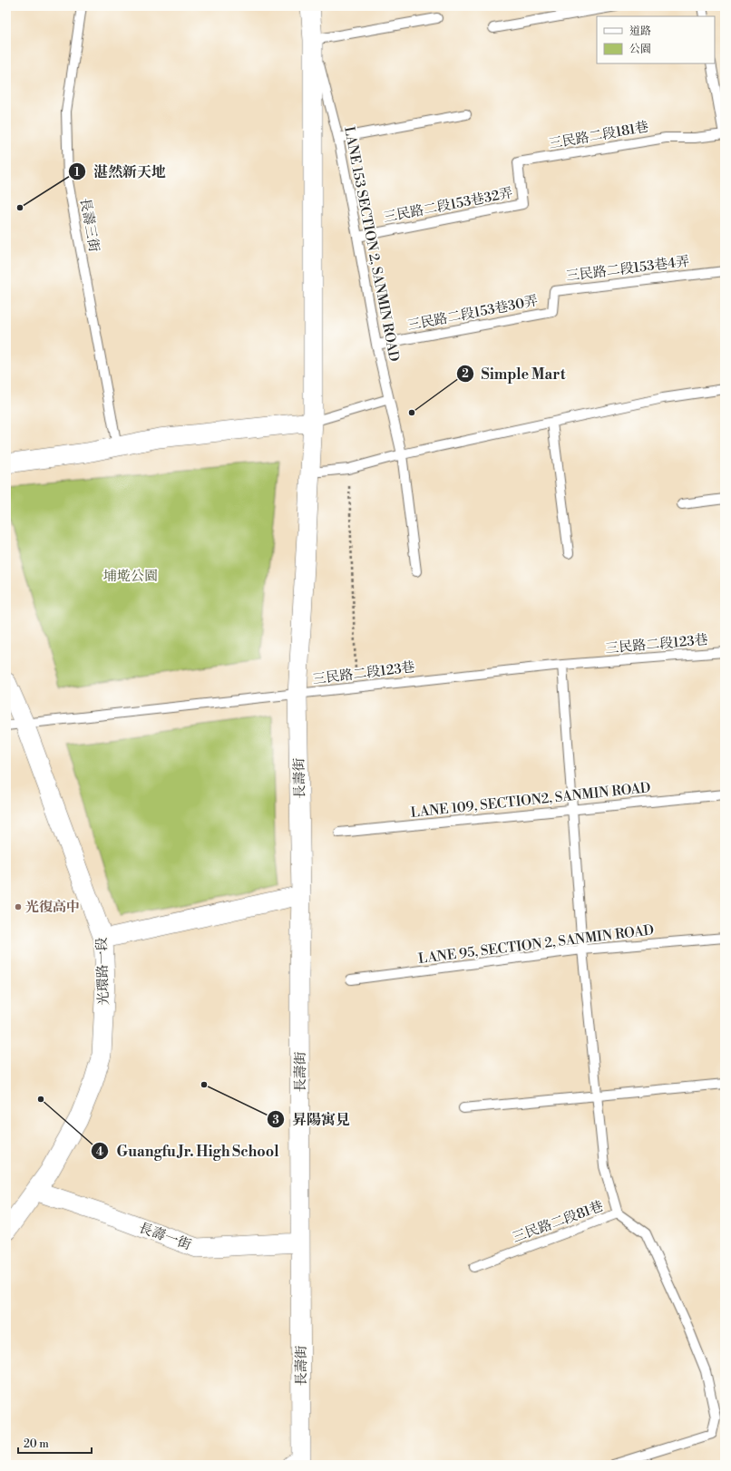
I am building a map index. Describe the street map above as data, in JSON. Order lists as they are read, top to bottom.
{
  "streets": {
    "street": ["長壽街", "光環路一段", "長壽一街"],
    "lane": [
      "三民路二段181巷",
      "三民路二段153巷32弄",
      "長壽三街",
      "LANE 153 SECTION 2, SANMIN ROAD",
      "三民路二段153巷4弄",
      "三民路二段153巷30弄",
      "三民路二段123巷",
      "LANE 109, SECTION2, SANMIN ROAD",
      "LANE 95, SECTION 2, SANMIN ROAD",
      "三民路二段81巷"
    ]
  },
  "crossings": [
    ["三民路二段181巷", "三民路二段153巷32弄"],
    ["三民路二段153巷32弄", "LANE 153 SECTION 2, SANMIN ROAD"],
    ["LANE 153 SECTION 2, SANMIN ROAD", "三民路二段153巷30弄"],
    ["LANE 153 SECTION 2, SANMIN ROAD", "長壽街"],
    ["三民路二段153巷4弄", "三民路二段153巷30弄"],
    ["三民路二段123巷", "長壽街"],
    ["三民路二段123巷", "光環路一段"],
    ["三民路二段123巷", "三民路二段81巷"],
    ["長壽街", "長壽一街"],
    ["LANE 109, SECTION2, SANMIN ROAD", "三民路二段81巷"],
    ["LANE 95, SECTION 2, SANMIN ROAD", "三民路二段81巷"],
    ["光環路一段", "長壽一街"]
  ],
  "parks": ["埔墘公園"],
  "places": [
    "湛然新天地",
    "Simple Mart",
    "光復高中",
    "昇陽寓見",
    "Guangfu Jr. High School"
  ],
  "legend": ["道路", "公園"],
  "scale_bar": "20 m"
}
